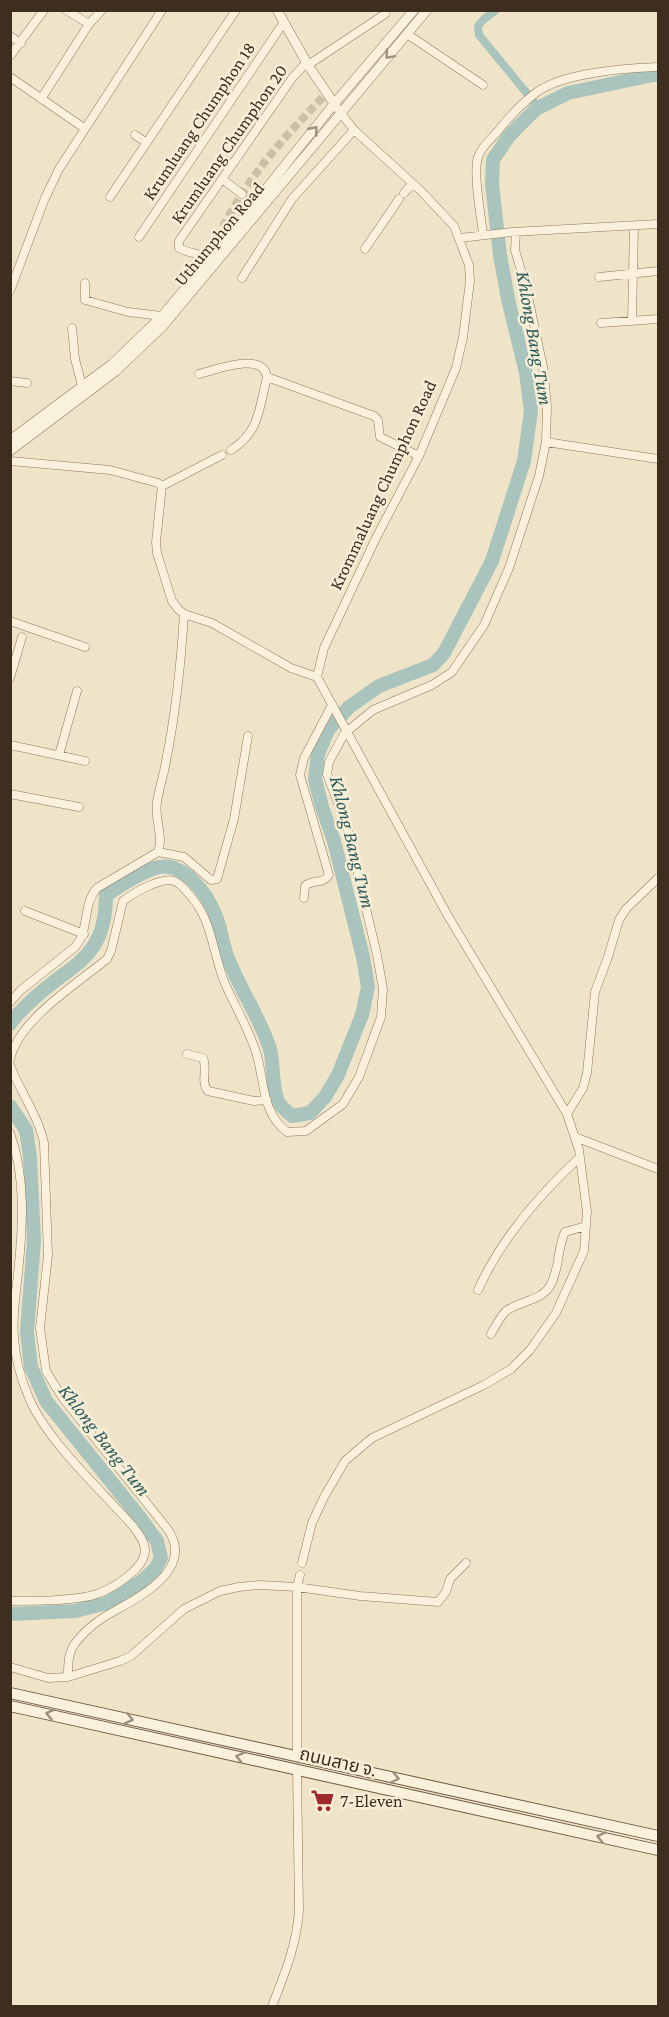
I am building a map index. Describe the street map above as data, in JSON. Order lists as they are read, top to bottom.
{
  "streets": {
    "main road": ["ถนนสาย จ."],
    "street": [
      "Krumluang Chumphon 18",
      "Krumluang Chumphon 20",
      "Uthumphon Road",
      "Krommaluang Chumphon Road"
    ]
  },
  "crossings": [
    ["Krumluang Chumphon 18", "Krommaluang Chumphon Road"],
    ["Krumluang Chumphon 20", "Uthumphon Road"],
    ["Krumluang Chumphon 20", "Krommaluang Chumphon Road"],
    ["Uthumphon Road", "Krommaluang Chumphon Road"]
  ],
  "water": ["Khlong Bang Tum"],
  "places": {
    "supermarket": ["7-Eleven"]
  }
}
